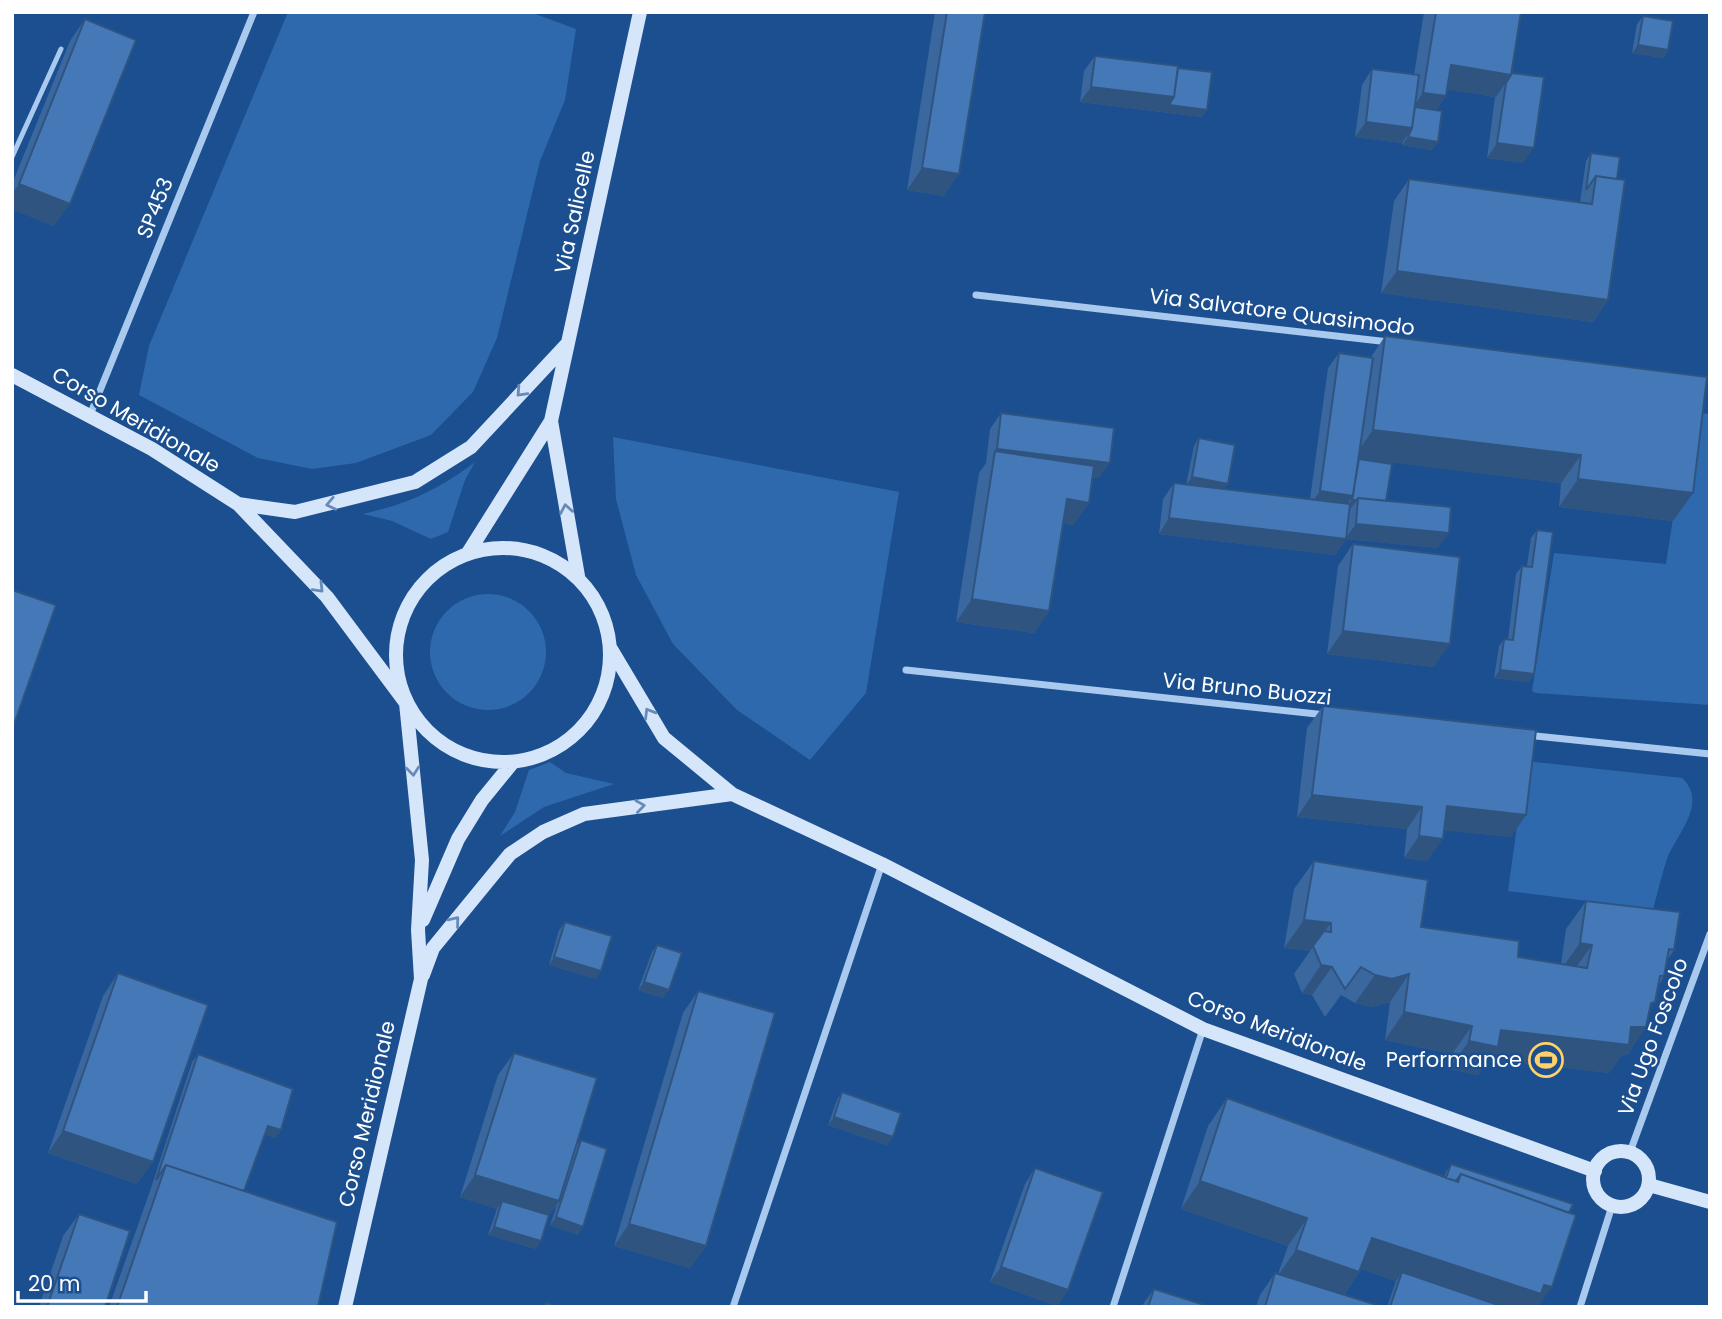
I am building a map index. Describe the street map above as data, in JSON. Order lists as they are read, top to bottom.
{
  "streets": {
    "street": [
      "SP453",
      "Via Salicelle",
      "Via Salvatore Quasimodo",
      "Corso Meridionale",
      "Via Bruno Buozzi",
      "Via Ugo Foscolo"
    ]
  },
  "crossings": [
    ["SP453", "Corso Meridionale"],
    ["Corso Meridionale", "Via Ugo Foscolo"]
  ],
  "places": {
    "sports": ["Performance"]
  },
  "scale_bar": "20 m"
}
